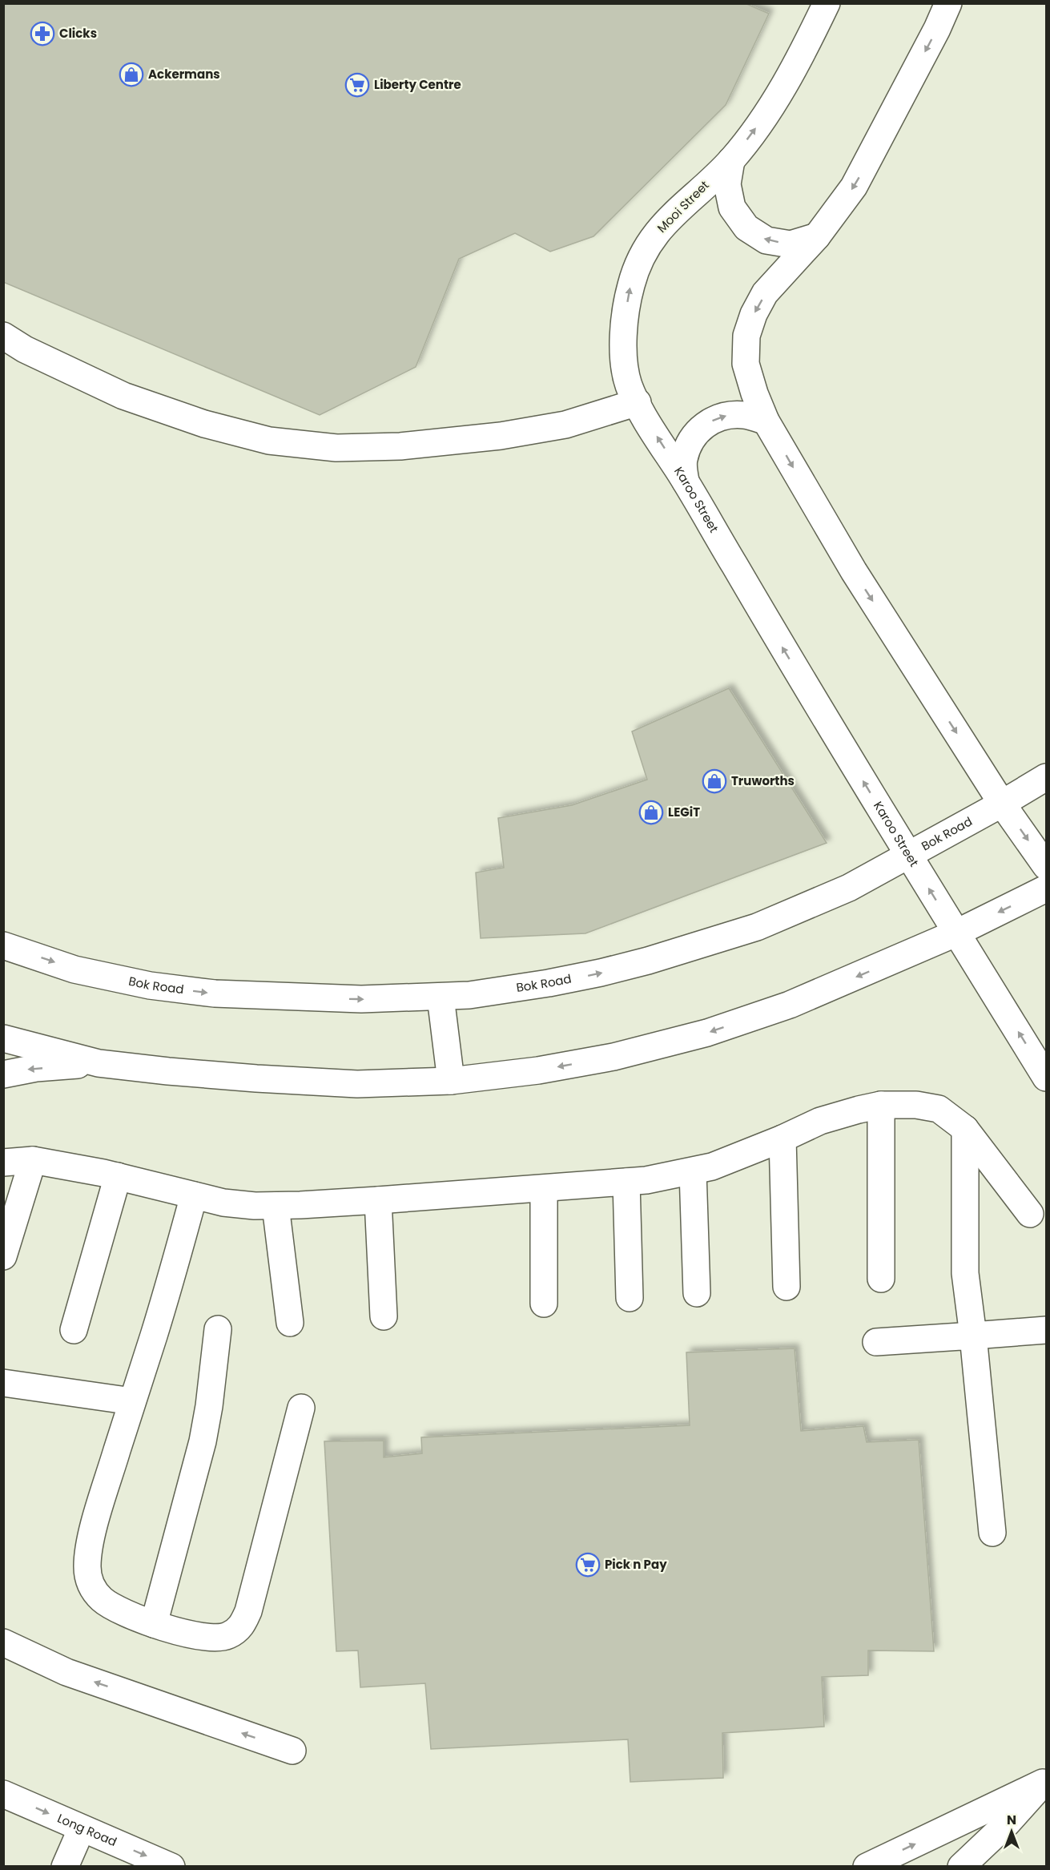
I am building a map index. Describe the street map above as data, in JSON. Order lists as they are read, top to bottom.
{
  "streets": {
    "street": [
      "Mooi Street",
      "Karoo Street",
      "Bok Road",
      "Long Road"
    ]
  },
  "crossings": [
    ["Mooi Street", "Karoo Street"],
    ["Karoo Street", "Bok Road"]
  ],
  "places": {
    "pharmacy": ["Clicks"],
    "shop": ["Ackermans", "Truworths", "LEGiT"],
    "supermarket": ["Liberty Centre", "Pick n Pay"]
  },
  "north": "top"
}
